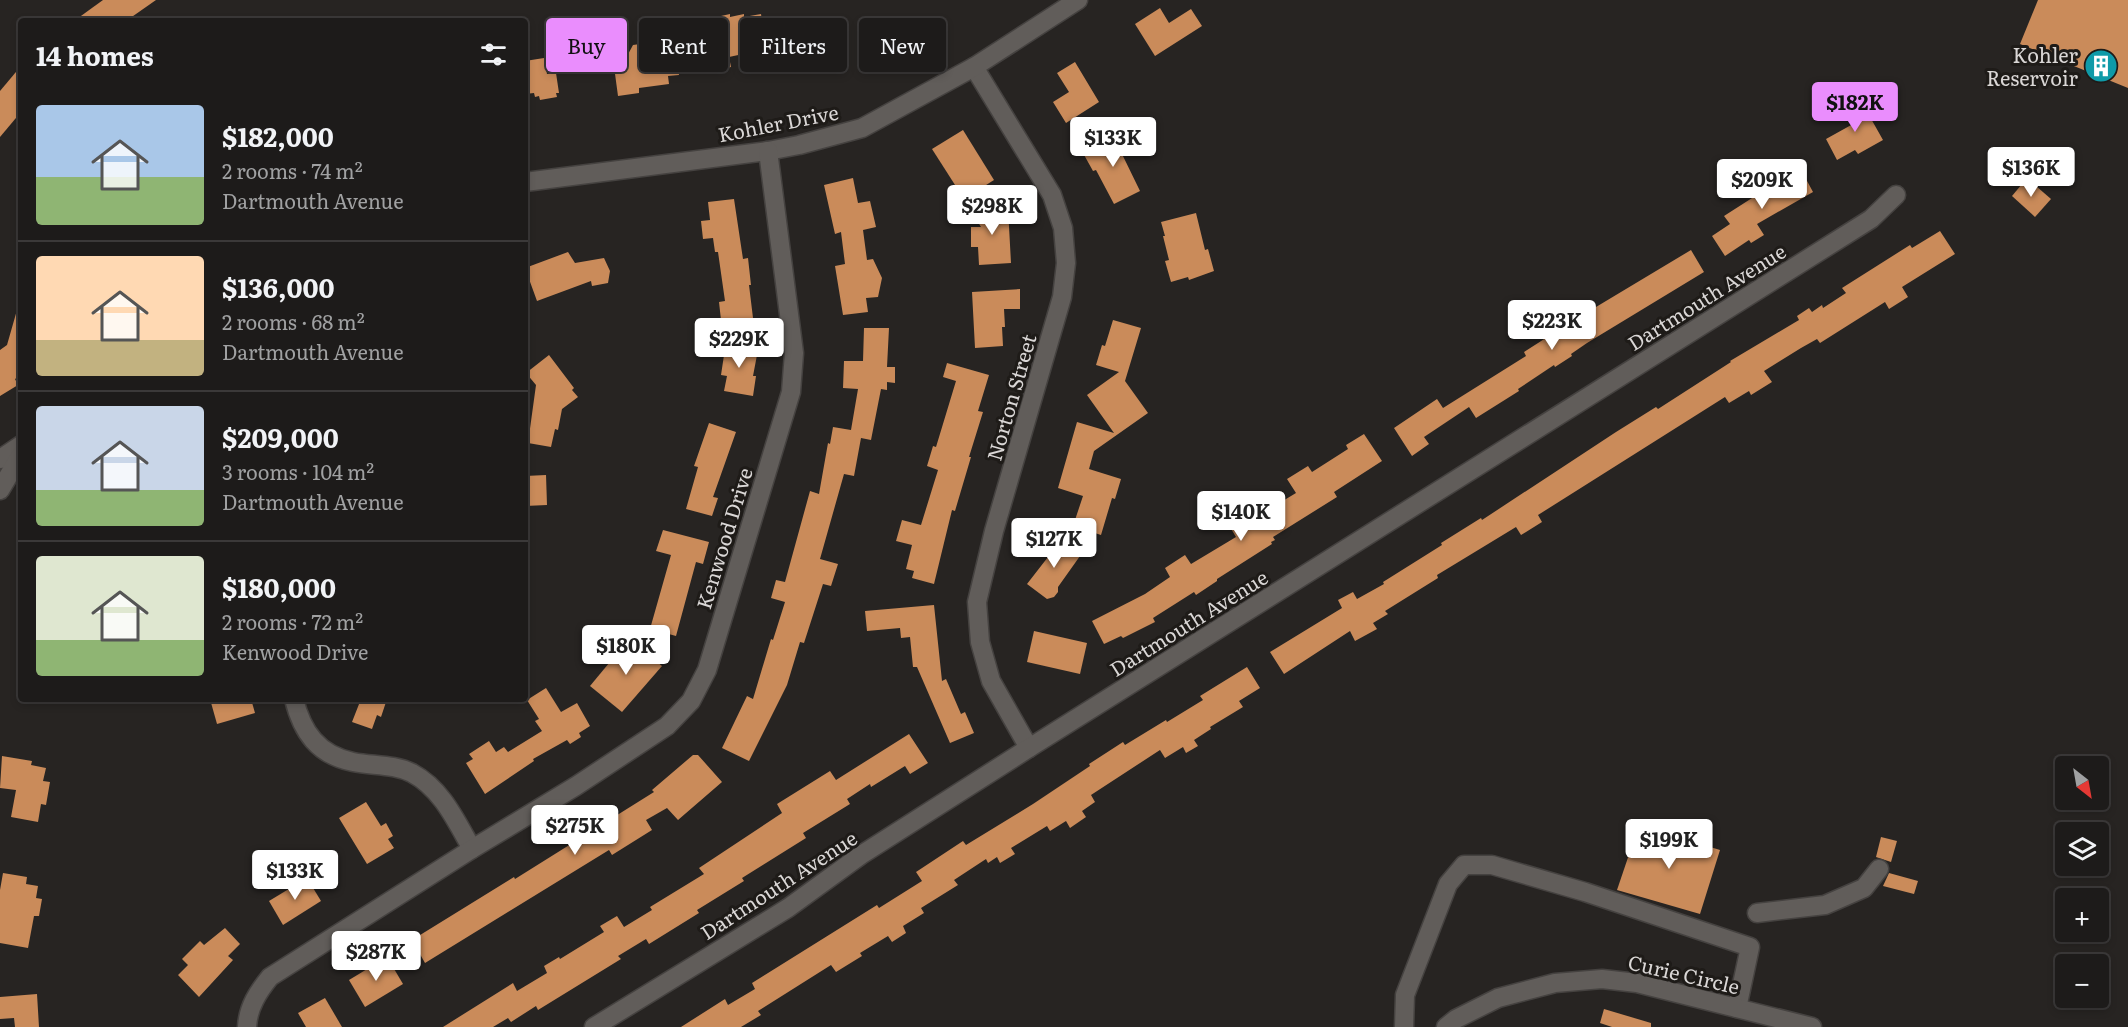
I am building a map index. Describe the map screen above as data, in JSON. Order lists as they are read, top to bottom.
{
  "streets": {
    "street": [
      "Kohler Drive",
      "Dartmouth Avenue",
      "Norton Street",
      "Kenwood Drive",
      "Curie Circle"
    ]
  },
  "crossings": [
    ["Kohler Drive", "Norton Street"],
    ["Kohler Drive", "Kenwood Drive"],
    ["Dartmouth Avenue", "Norton Street"]
  ],
  "places": {
    "building": ["Kohler Reservoir"]
  },
  "north": "bottom right",
  "page": {
    "chip": [
      "Buy",
      "Rent",
      "Filters",
      "New"
    ],
    "heading": "14 homes",
    "price": [
      "$182K",
      "$133K",
      "$136K",
      "$209K",
      "$298K",
      "$223K",
      "$229K",
      "$140K",
      "$127K",
      "$180K",
      "$275K",
      "$199K",
      "$133K",
      "$287K"
    ],
    "list": [
      {
        "name": "$182,000",
        "note": "2 rooms · 74 m² · Dartmouth Avenue"
      },
      {
        "name": "$136,000",
        "note": "2 rooms · 68 m² · Dartmouth Avenue"
      },
      {
        "name": "$209,000",
        "note": "3 rooms · 104 m² · Dartmouth Avenue"
      },
      {
        "name": "$180,000",
        "note": "2 rooms · 72 m² · Kenwood Drive"
      }
    ],
    "map_buttons": ["+", "−"]
  }
}
